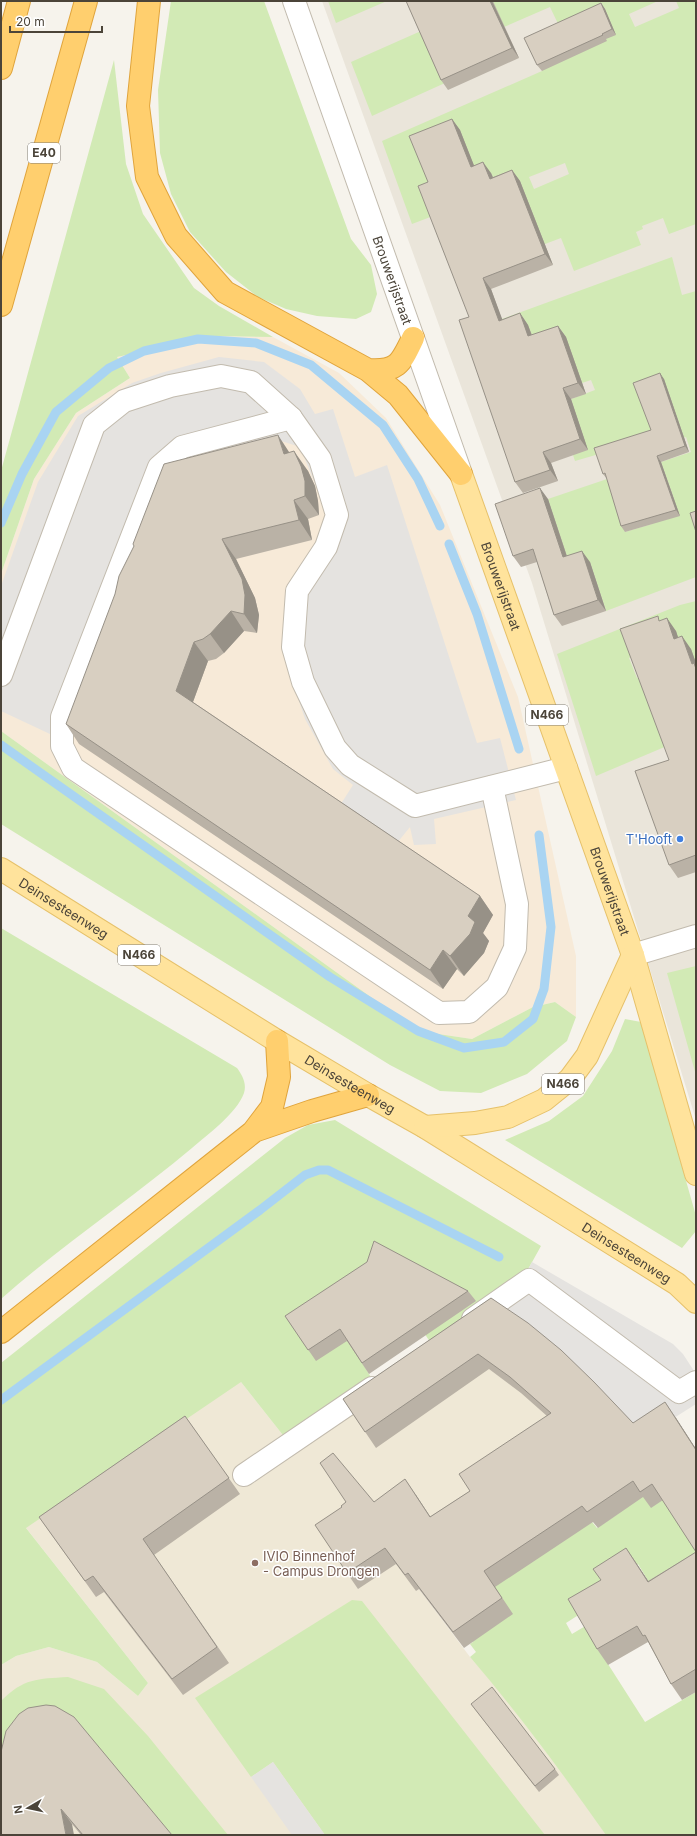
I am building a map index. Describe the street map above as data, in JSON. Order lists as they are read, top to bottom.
{
  "streets": {
    "highway": ["E40"],
    "main road": ["Brouwerijstraat", "N466", "Deinsesteenweg"]
  },
  "crossings": [
    ["Brouwerijstraat", "N466"],
    ["N466", "Deinsesteenweg"]
  ],
  "places": ["T'Hooft", "IVIO Binnenhof - Campus Drongen"],
  "scale_bar": "20 m",
  "north": "left"
}
